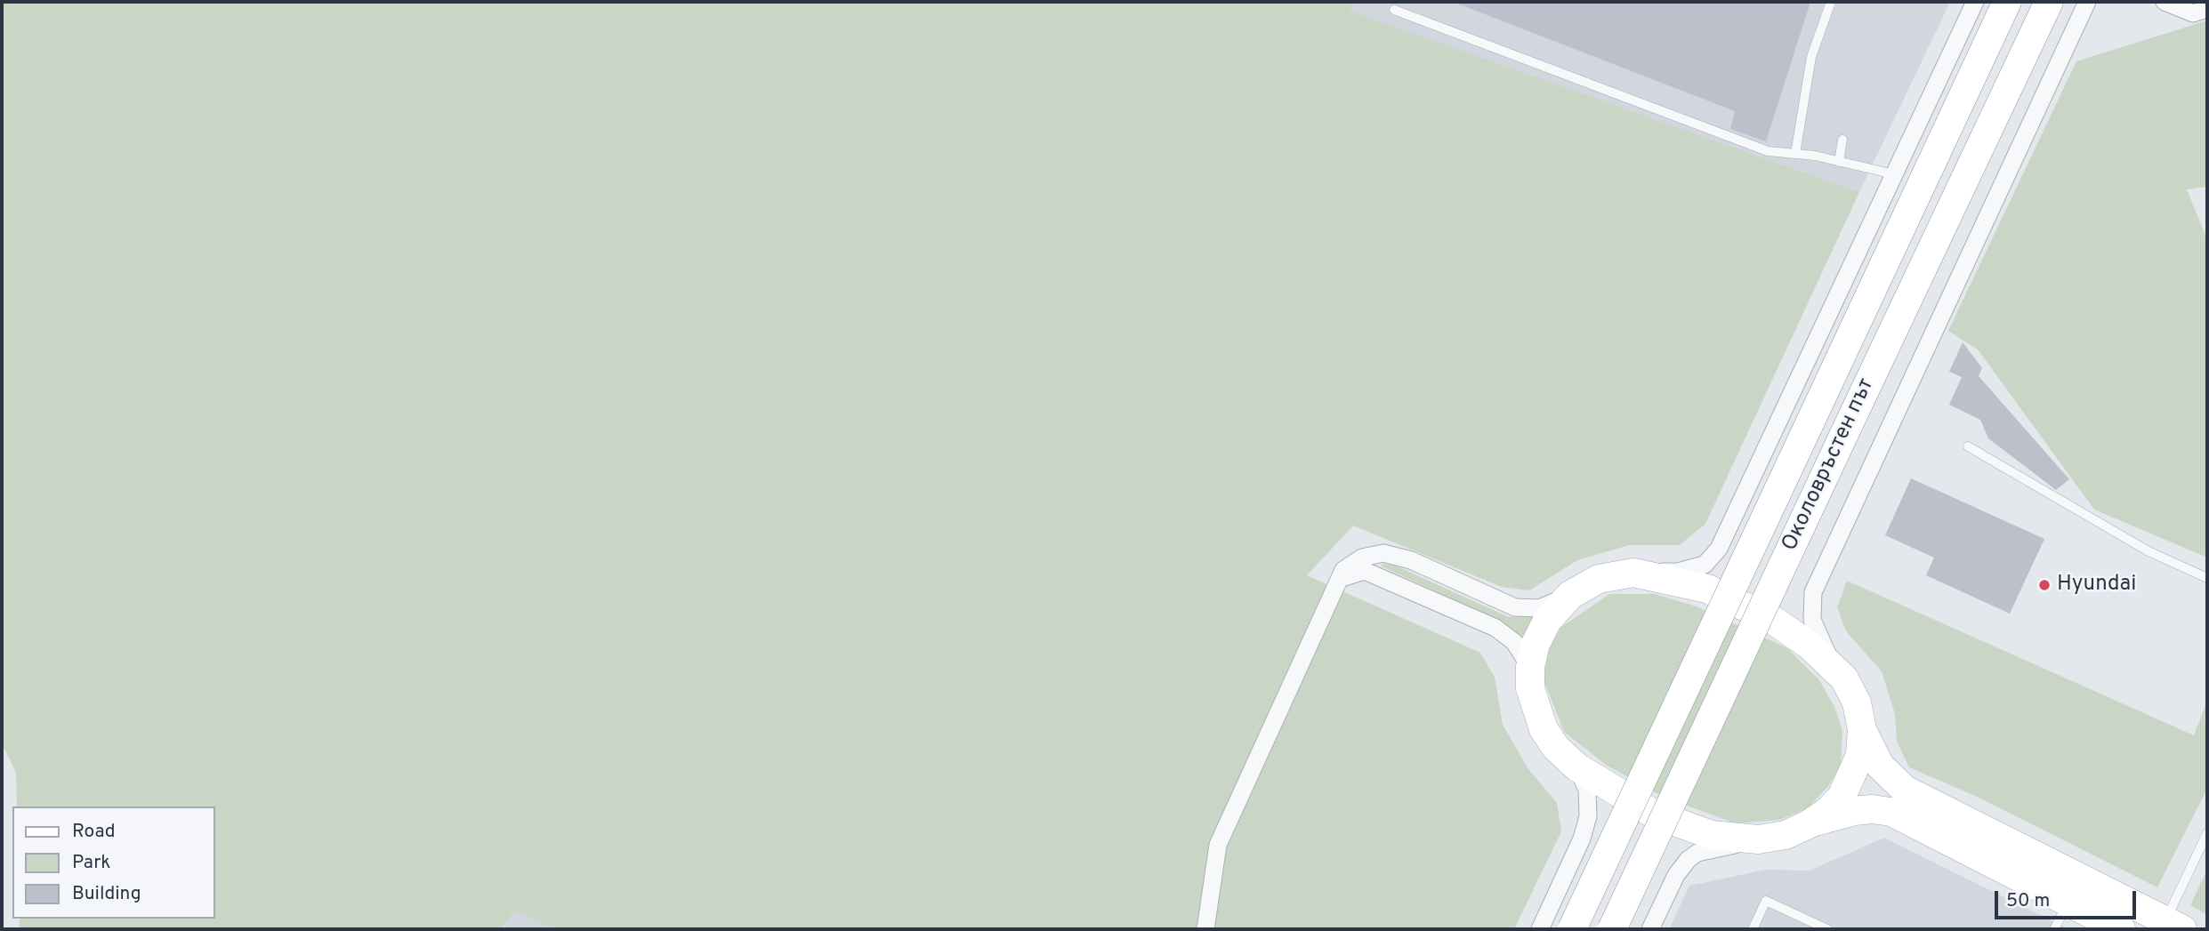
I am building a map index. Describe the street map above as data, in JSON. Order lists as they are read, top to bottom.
{
  "streets": {
    "main road": ["Околовръстен път"]
  },
  "places": ["Hyundai"],
  "legend": ["Road", "Park", "Building"],
  "scale_bar": "50 m"
}
